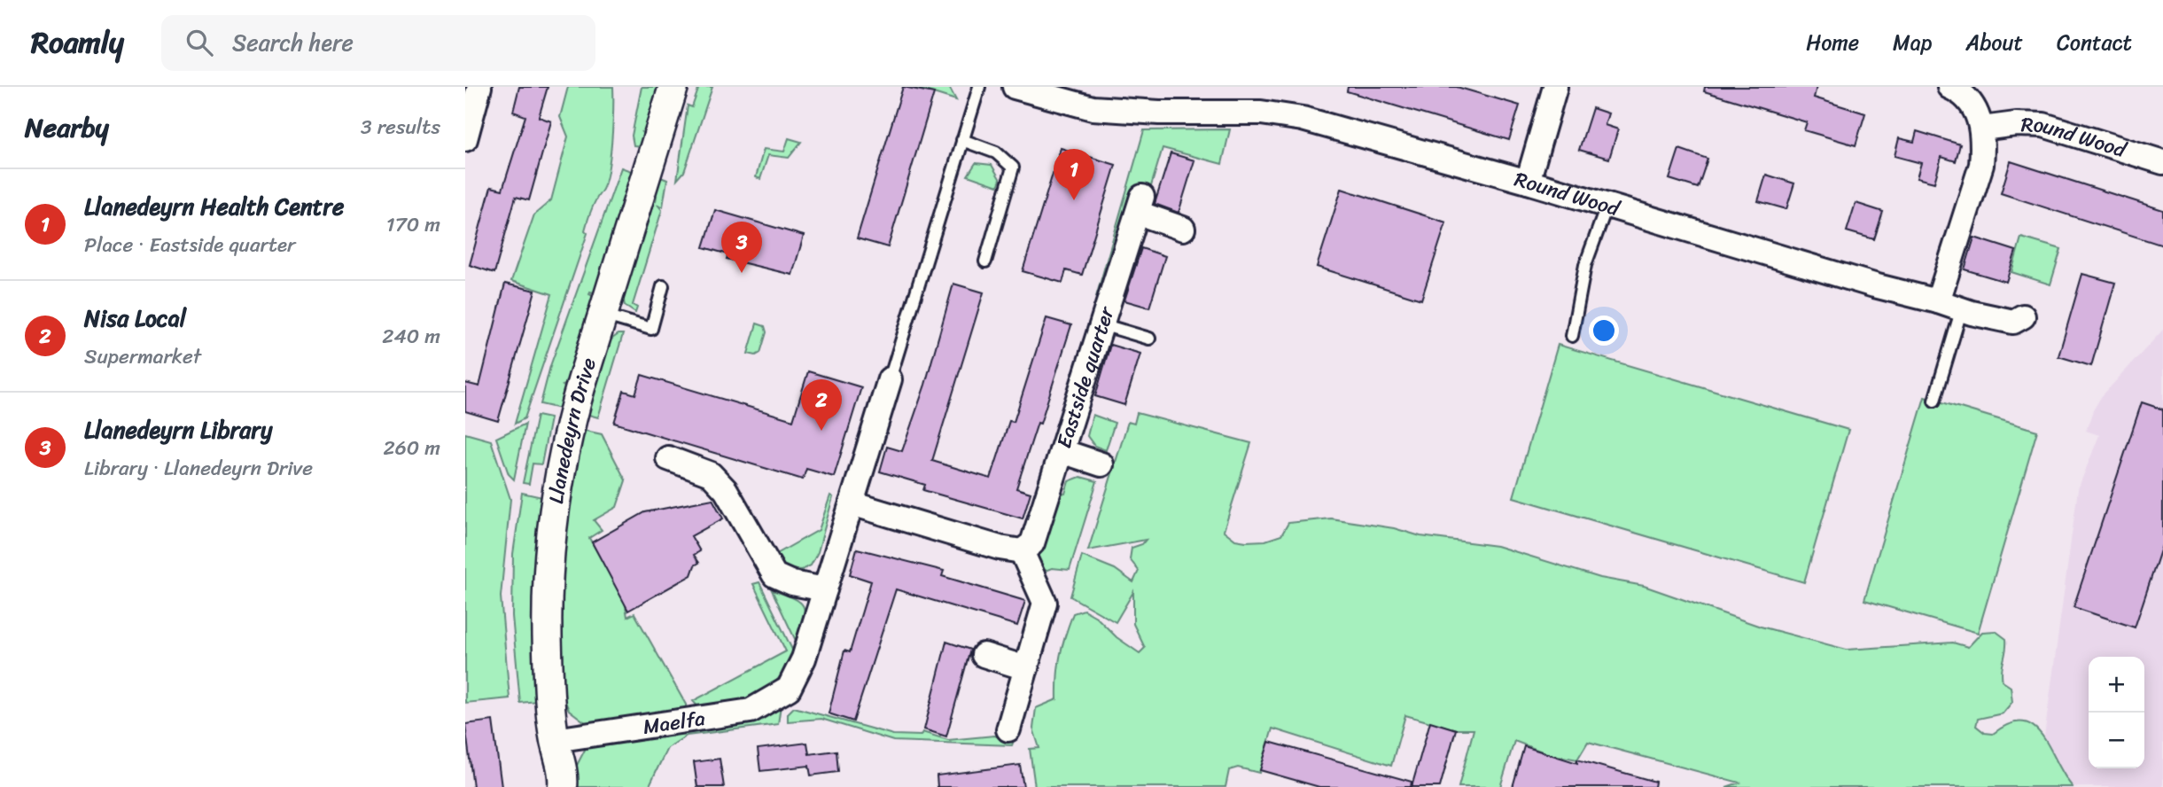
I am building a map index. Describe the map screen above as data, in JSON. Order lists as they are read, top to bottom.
{
  "streets": {
    "street": [
      "Round Wood",
      "Eastside quarter",
      "Llanedeyrn Drive",
      "Maelfa"
    ]
  },
  "crossings": [
    ["Llanedeyrn Drive", "Maelfa"]
  ],
  "page": {
    "header": "Roamly",
    "search": "Search here",
    "nav": [
      "Home",
      "Map",
      "About",
      "Contact"
    ],
    "heading": ["Nearby", "3 results"],
    "pins": ["1", "3", "2"],
    "list": [
      {
        "mark": "1",
        "name": "Llanedeyrn Health Centre",
        "note": "Place · Eastside quarter",
        "value": "170 m"
      },
      {
        "mark": "2",
        "name": "Nisa Local",
        "note": "Supermarket",
        "value": "240 m"
      },
      {
        "mark": "3",
        "name": "Llanedeyrn Library",
        "note": "Library · Llanedeyrn Drive",
        "value": "260 m"
      }
    ],
    "map_buttons": ["+", "−"]
  }
}
